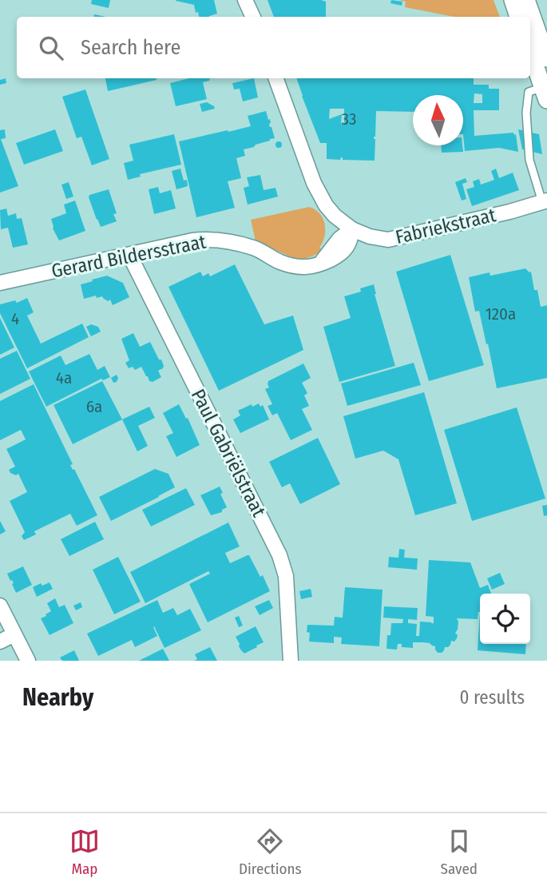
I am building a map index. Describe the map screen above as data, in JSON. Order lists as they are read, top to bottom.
{
  "streets": {
    "street": ["Fabriekstraat", "Gerard Bildersstraat", "Paul Gabriëlstraat"]
  },
  "crossings": [
    ["Fabriekstraat", "Gerard Bildersstraat"],
    ["Gerard Bildersstraat", "Paul Gabriëlstraat"]
  ],
  "house_numbers": [
    "33",
    "120a",
    "4",
    "4a",
    "6a"
  ],
  "north": "top",
  "page": {
    "search": "Search here",
    "heading": ["Nearby", "0 results"],
    "nav": ["Map", "Directions", "Saved"]
  }
}
